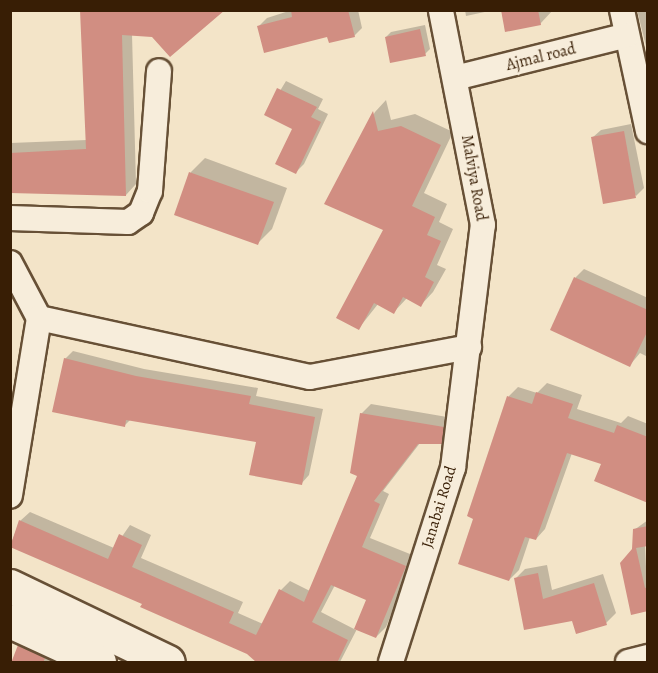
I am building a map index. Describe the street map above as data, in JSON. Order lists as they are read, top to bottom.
{
  "streets": {
    "street": ["Ajmal road", "Malviya Road", "Janabai Road"]
  },
  "crossings": [
    ["Ajmal road", "Malviya Road"],
    ["Malviya Road", "Janabai Road"]
  ]
}
